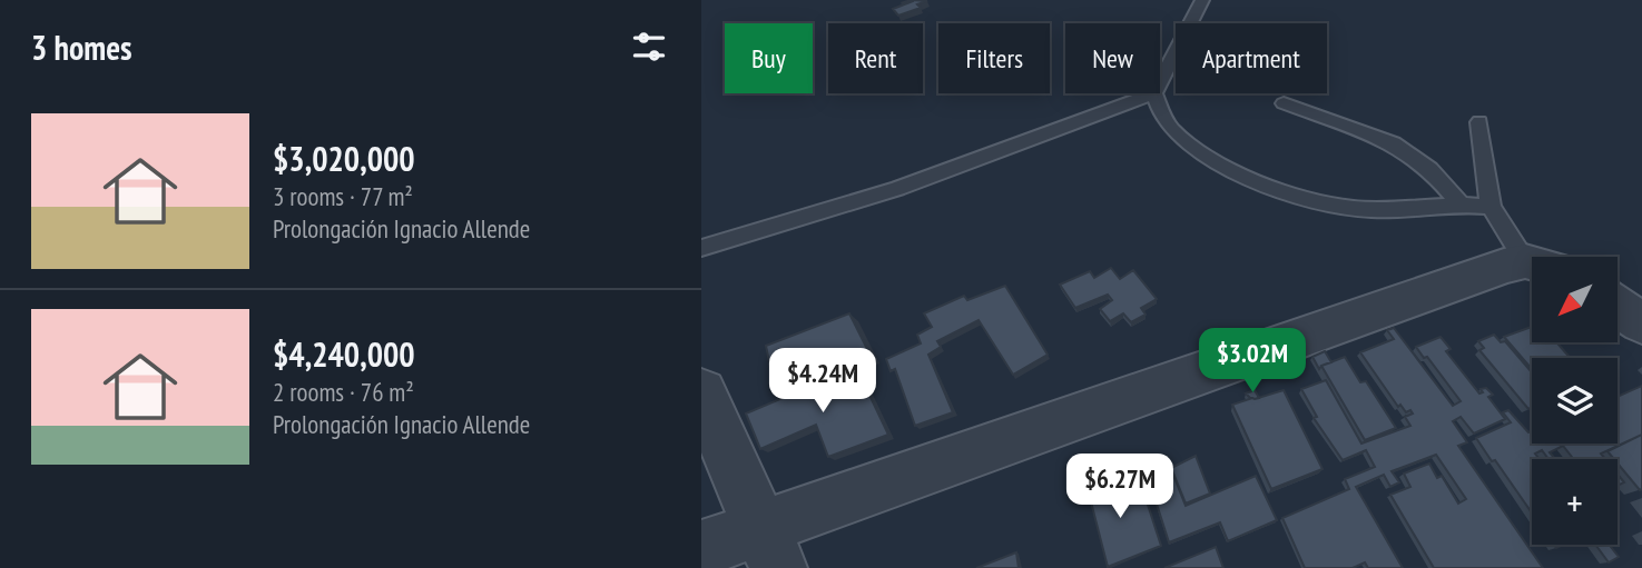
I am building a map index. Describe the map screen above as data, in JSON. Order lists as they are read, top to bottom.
{
  "north": "bottom left",
  "page": {
    "heading": "3 homes",
    "chip": [
      "Buy",
      "Rent",
      "Filters",
      "New",
      "Apartment"
    ],
    "list": [
      {
        "name": "$3,020,000",
        "note": "3 rooms · 77 m² · Prolongación Ignacio Allende"
      },
      {
        "name": "$4,240,000",
        "note": "2 rooms · 76 m² · Prolongación Ignacio Allende"
      }
    ],
    "map_buttons": "+",
    "price": ["$3.02M", "$4.24M", "$6.27M"]
  }
}
